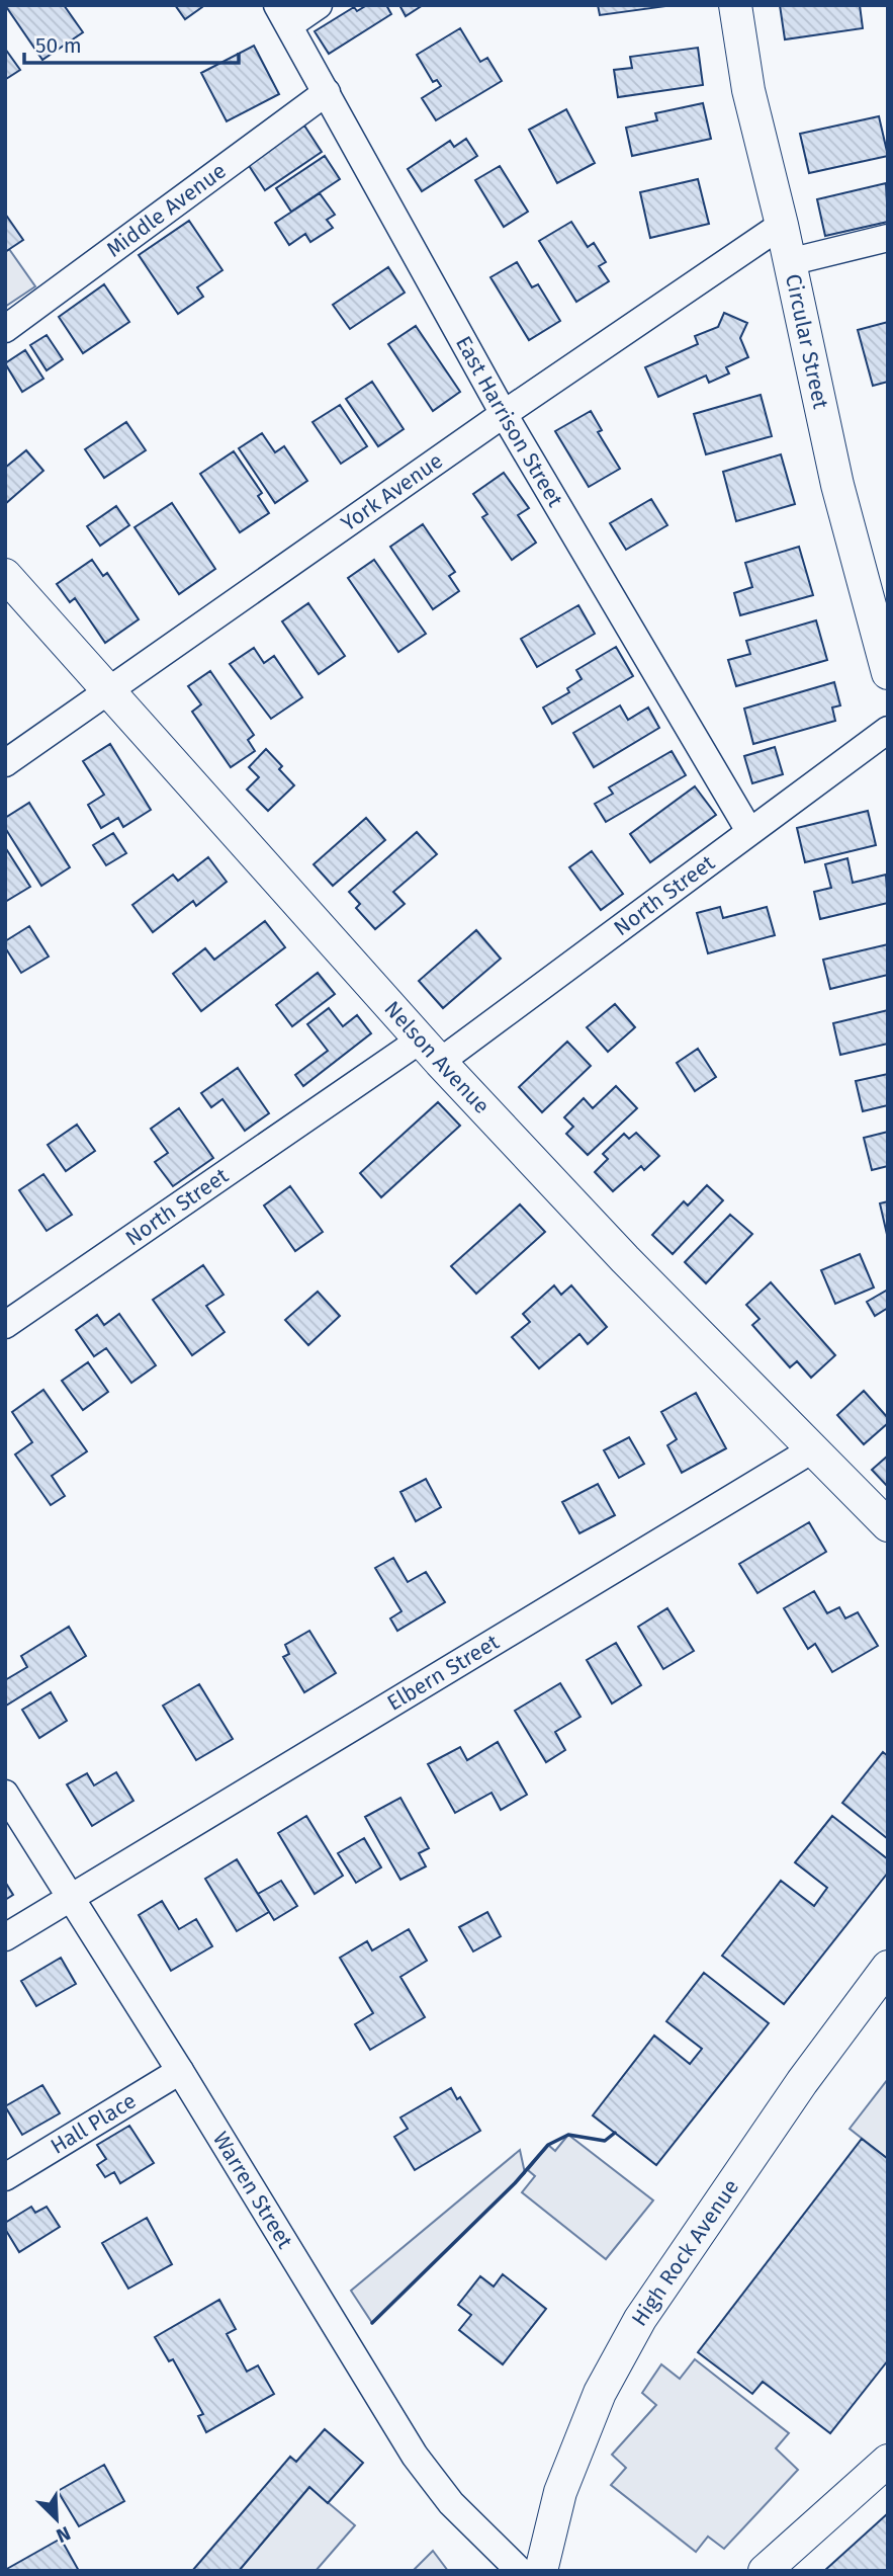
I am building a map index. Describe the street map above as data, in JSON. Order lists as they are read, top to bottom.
{
  "streets": {
    "street": [
      "Middle Avenue",
      "Circular Street",
      "East Harrison Street",
      "York Avenue",
      "North Street",
      "Nelson Avenue",
      "Elbern Street",
      "Hall Place",
      "Warren Street",
      "High Rock Avenue"
    ]
  },
  "crossings": [
    ["Middle Avenue", "East Harrison Street"],
    ["Circular Street", "York Avenue"],
    ["East Harrison Street", "York Avenue"],
    ["East Harrison Street", "North Street"],
    ["York Avenue", "Nelson Avenue"],
    ["North Street", "Nelson Avenue"],
    ["Nelson Avenue", "Elbern Street"],
    ["Elbern Street", "Warren Street"],
    ["Hall Place", "Warren Street"]
  ],
  "scale_bar": "50 m",
  "north": "bottom right"
}
